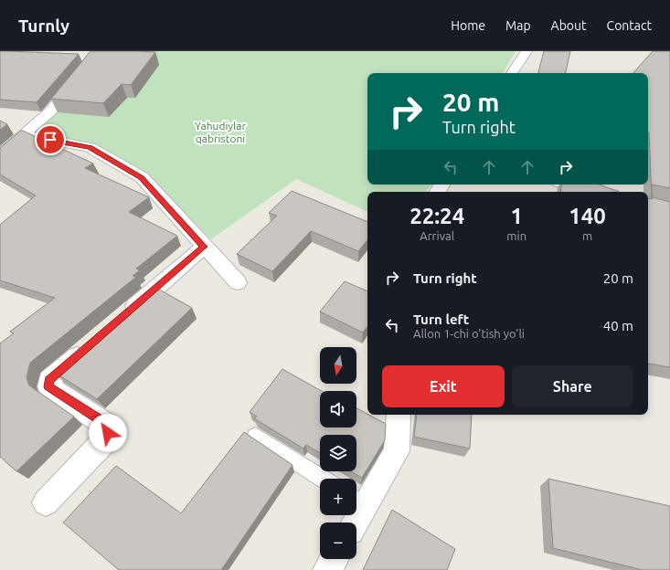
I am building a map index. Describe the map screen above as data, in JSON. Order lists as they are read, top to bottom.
{
  "parks": ["Yahudiylar qabristoni"],
  "north": "bottom",
  "page": {
    "header": "Turnly",
    "nav": [
      "Home",
      "Map",
      "About",
      "Contact"
    ],
    "turn": ["20 m", "Turn right"],
    "eta": [
      "22:24",
      "Arrival",
      "1",
      "min",
      "140",
      "m"
    ],
    "list": [
      {
        "name": "Turn right",
        "value": "20 m"
      },
      {
        "name": "Turn left",
        "note": "Allon 1-chi o'tish yo'li",
        "value": "40 m"
      }
    ],
    "map_buttons": ["+", "−"],
    "buttons": ["Exit", "Share"]
  }
}
